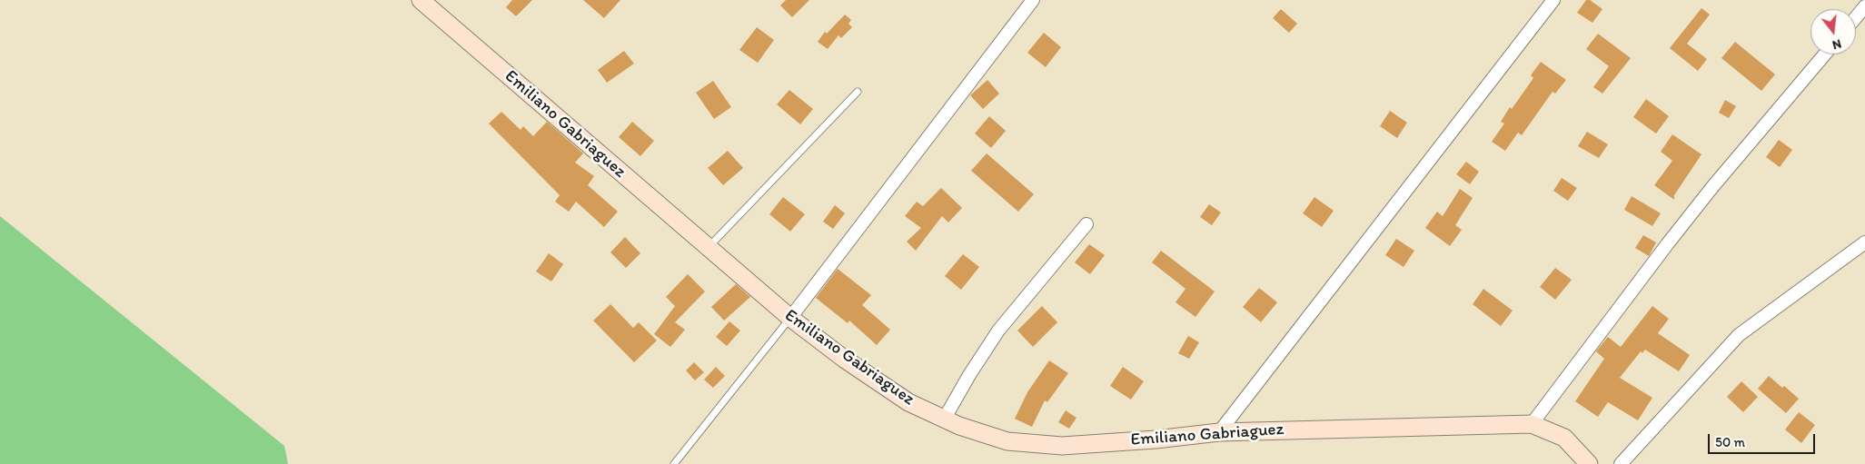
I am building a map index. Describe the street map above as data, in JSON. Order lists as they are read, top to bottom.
{
  "streets": {
    "main road": ["Emiliano Gabriaguez"]
  },
  "scale_bar": "50 m",
  "north": "bottom"
}
